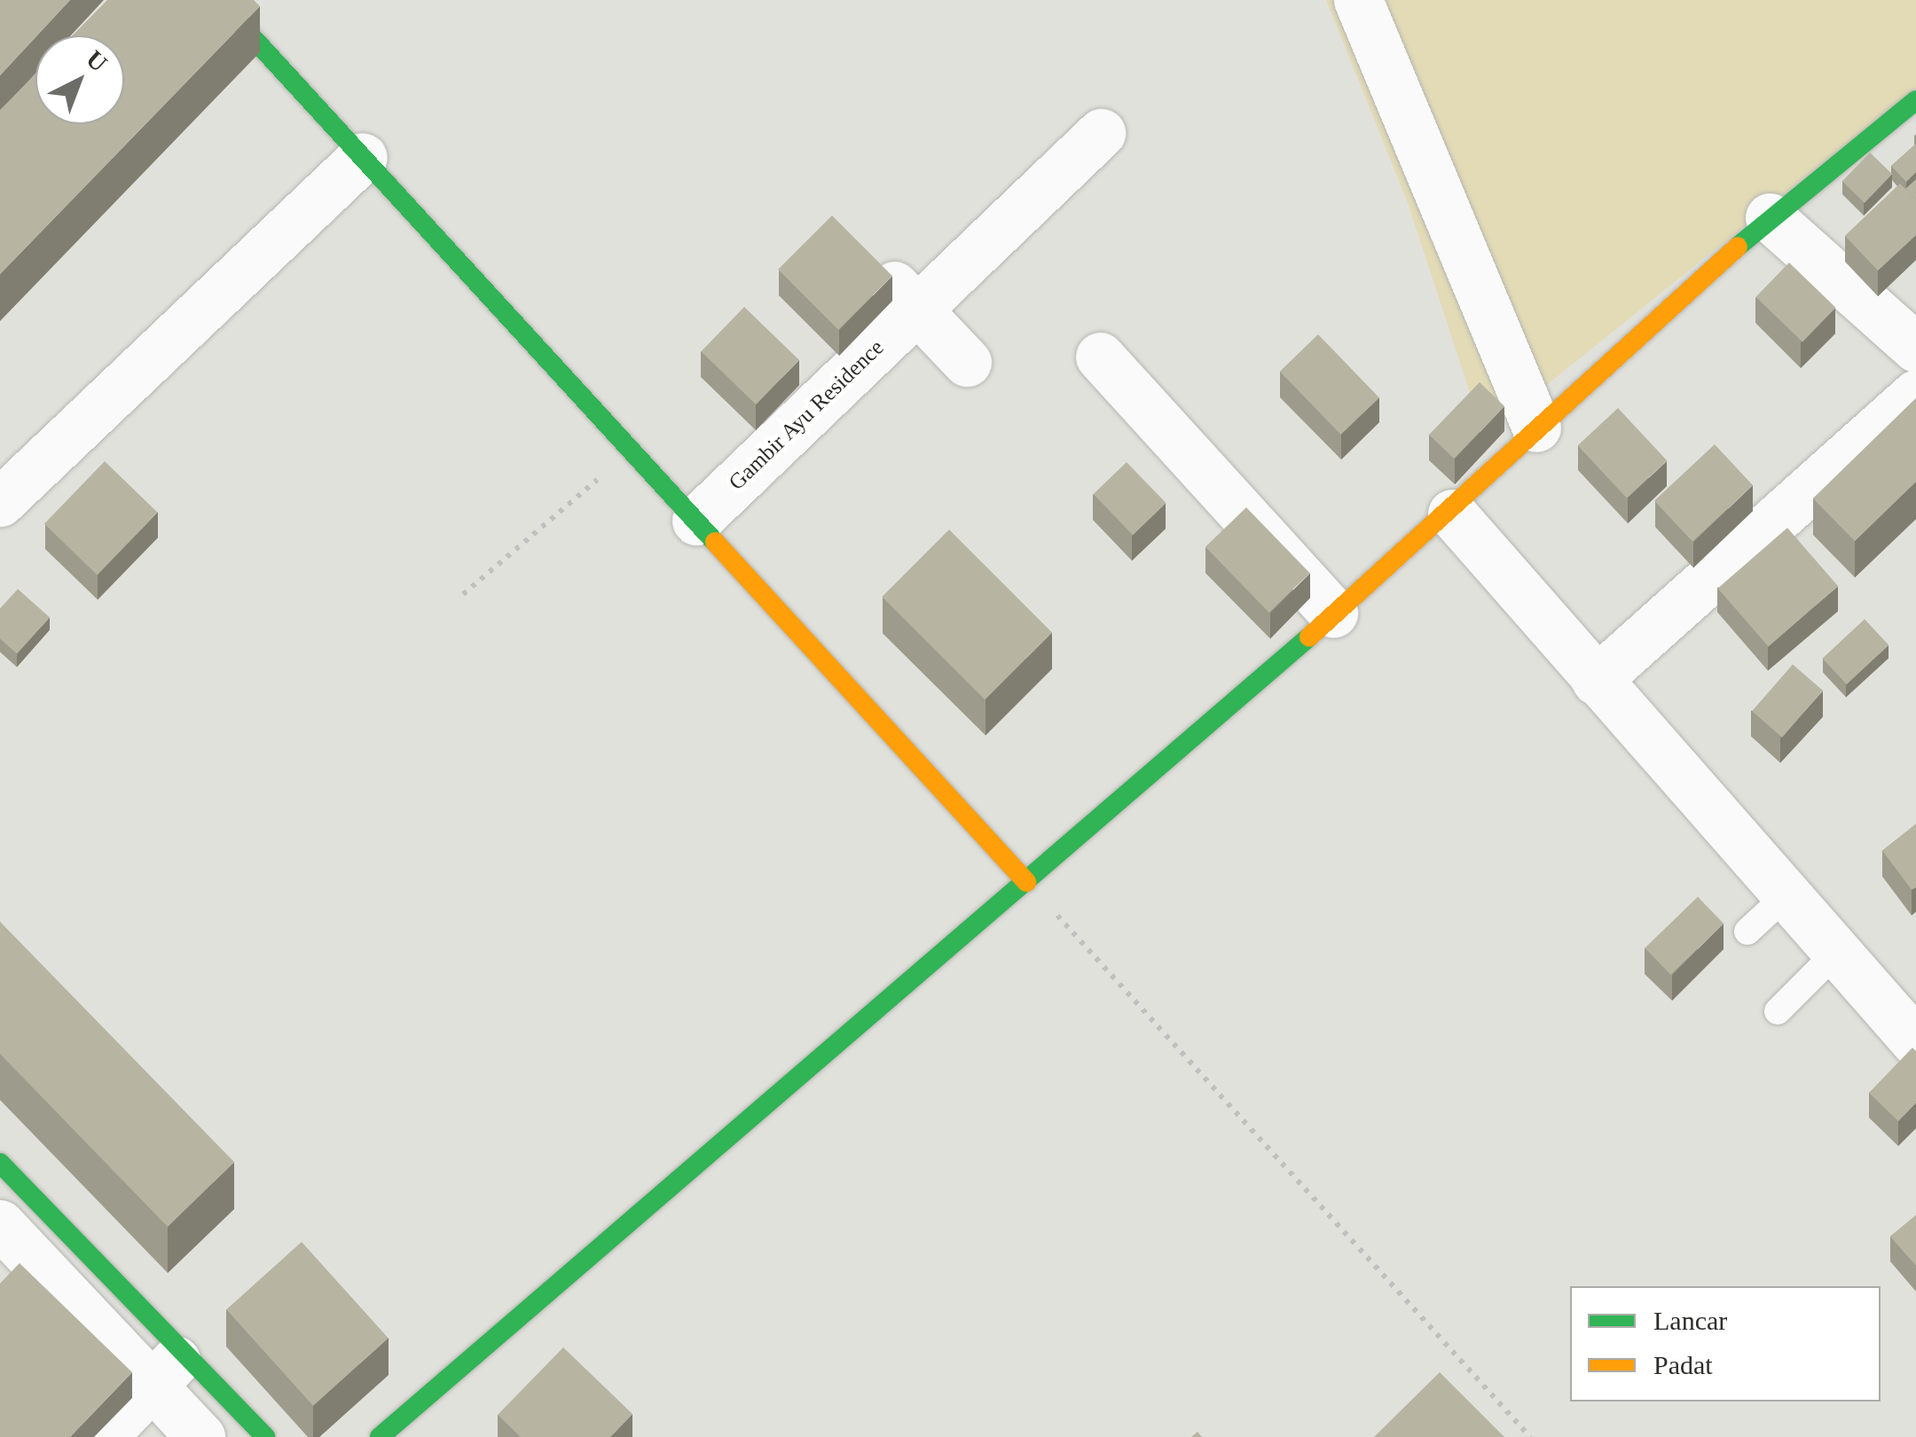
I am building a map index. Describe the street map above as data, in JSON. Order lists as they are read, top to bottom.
{
  "streets": {
    "street": ["Gambir Ayu Residence"]
  },
  "legend": ["Lancar", "Padat"],
  "north": "top right"
}
